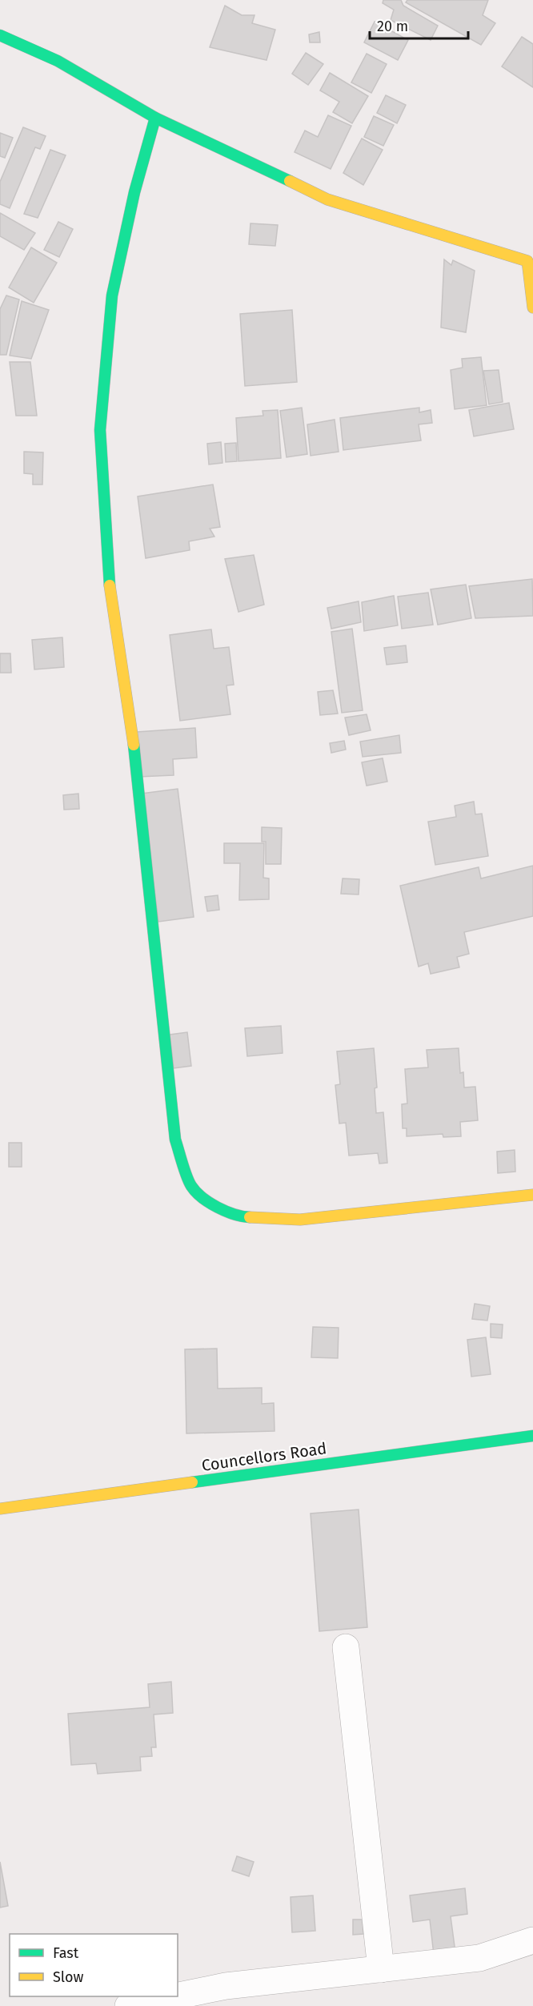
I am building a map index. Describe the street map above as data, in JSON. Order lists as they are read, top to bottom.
{
  "streets": {
    "street": ["Councellors Road"]
  },
  "legend": ["Fast", "Slow"],
  "scale_bar": "20 m"
}
